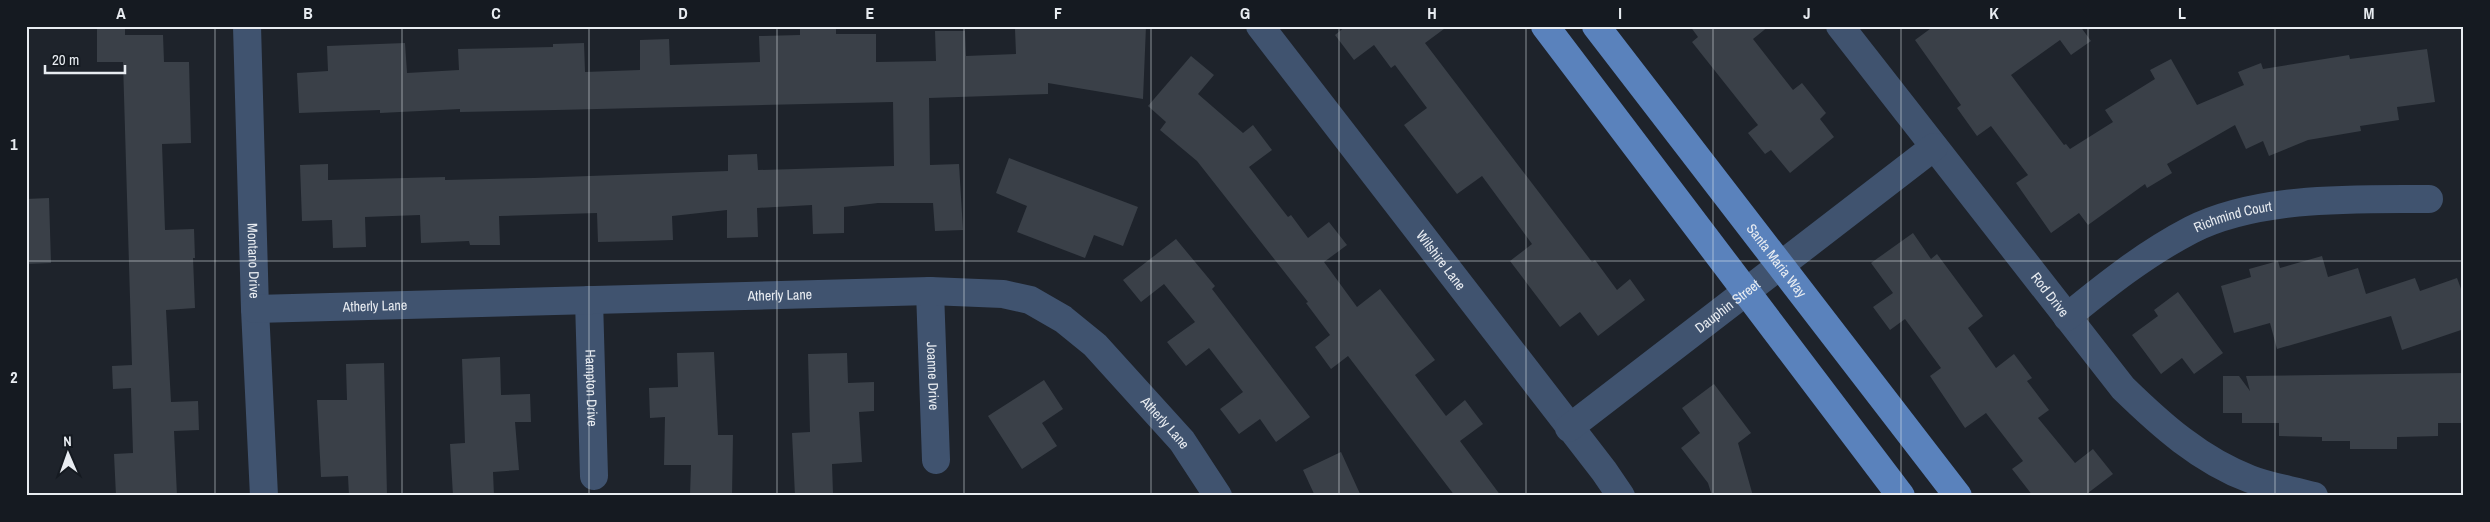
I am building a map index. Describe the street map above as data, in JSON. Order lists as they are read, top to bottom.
{
  "streets": {
    "main road": ["Santa Maria Way"],
    "street": [
      "Richmind Court",
      "Wilshire Lane",
      "Montano Drive",
      "Atherly Lane",
      "Rod Drive",
      "Dauphin Street",
      "Joanne Drive",
      "Hampton Drive"
    ]
  },
  "crossings": [
    ["Richmind Court", "Rod Drive"],
    ["Wilshire Lane", "Dauphin Street"],
    ["Montano Drive", "Atherly Lane"],
    ["Santa Maria Way", "Dauphin Street"],
    ["Atherly Lane", "Joanne Drive"],
    ["Atherly Lane", "Hampton Drive"],
    ["Rod Drive", "Dauphin Street"]
  ],
  "scale_bar": "20 m",
  "north": "top",
  "grid": {
    "columns": [
      "A",
      "B",
      "C",
      "D",
      "E",
      "F",
      "G",
      "H",
      "I",
      "J",
      "K",
      "L",
      "M"
    ],
    "rows": ["1", "2"]
  }
}
